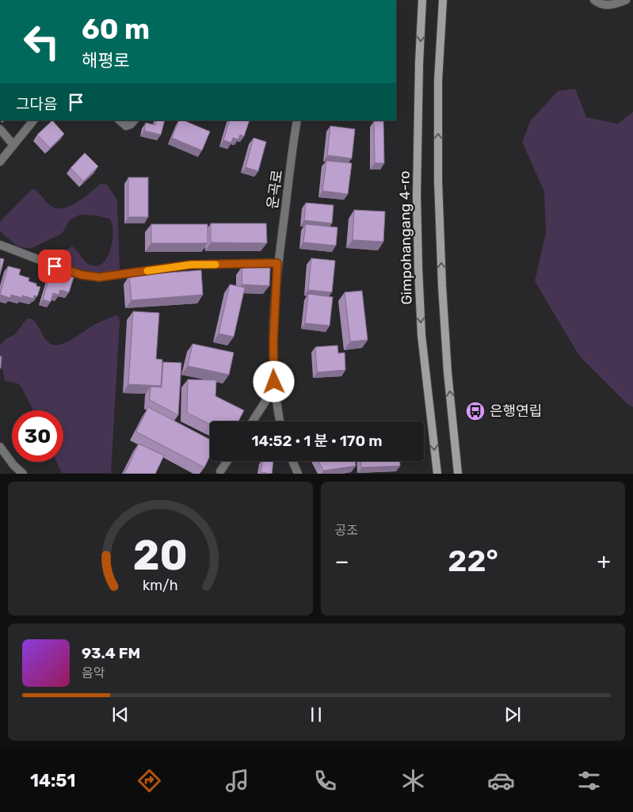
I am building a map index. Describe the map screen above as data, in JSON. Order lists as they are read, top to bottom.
{
  "streets": {
    "street": ["운곡로", "Gimpohangang 4-ro"]
  },
  "places": {
    "bus stop": ["은행연립"]
  },
  "page": {
    "turn": ["60 m", "해평로"],
    "then": "그다음",
    "limit": "30",
    "trip": "14:52 · 1 분 · 170 m",
    "tile": "공조",
    "heat": ["−", "22°", "+"],
    "song": ["93.4 FM", "음악"],
    "tabs": "14:51",
    "gauge": ["20", "km/h"]
  }
}
